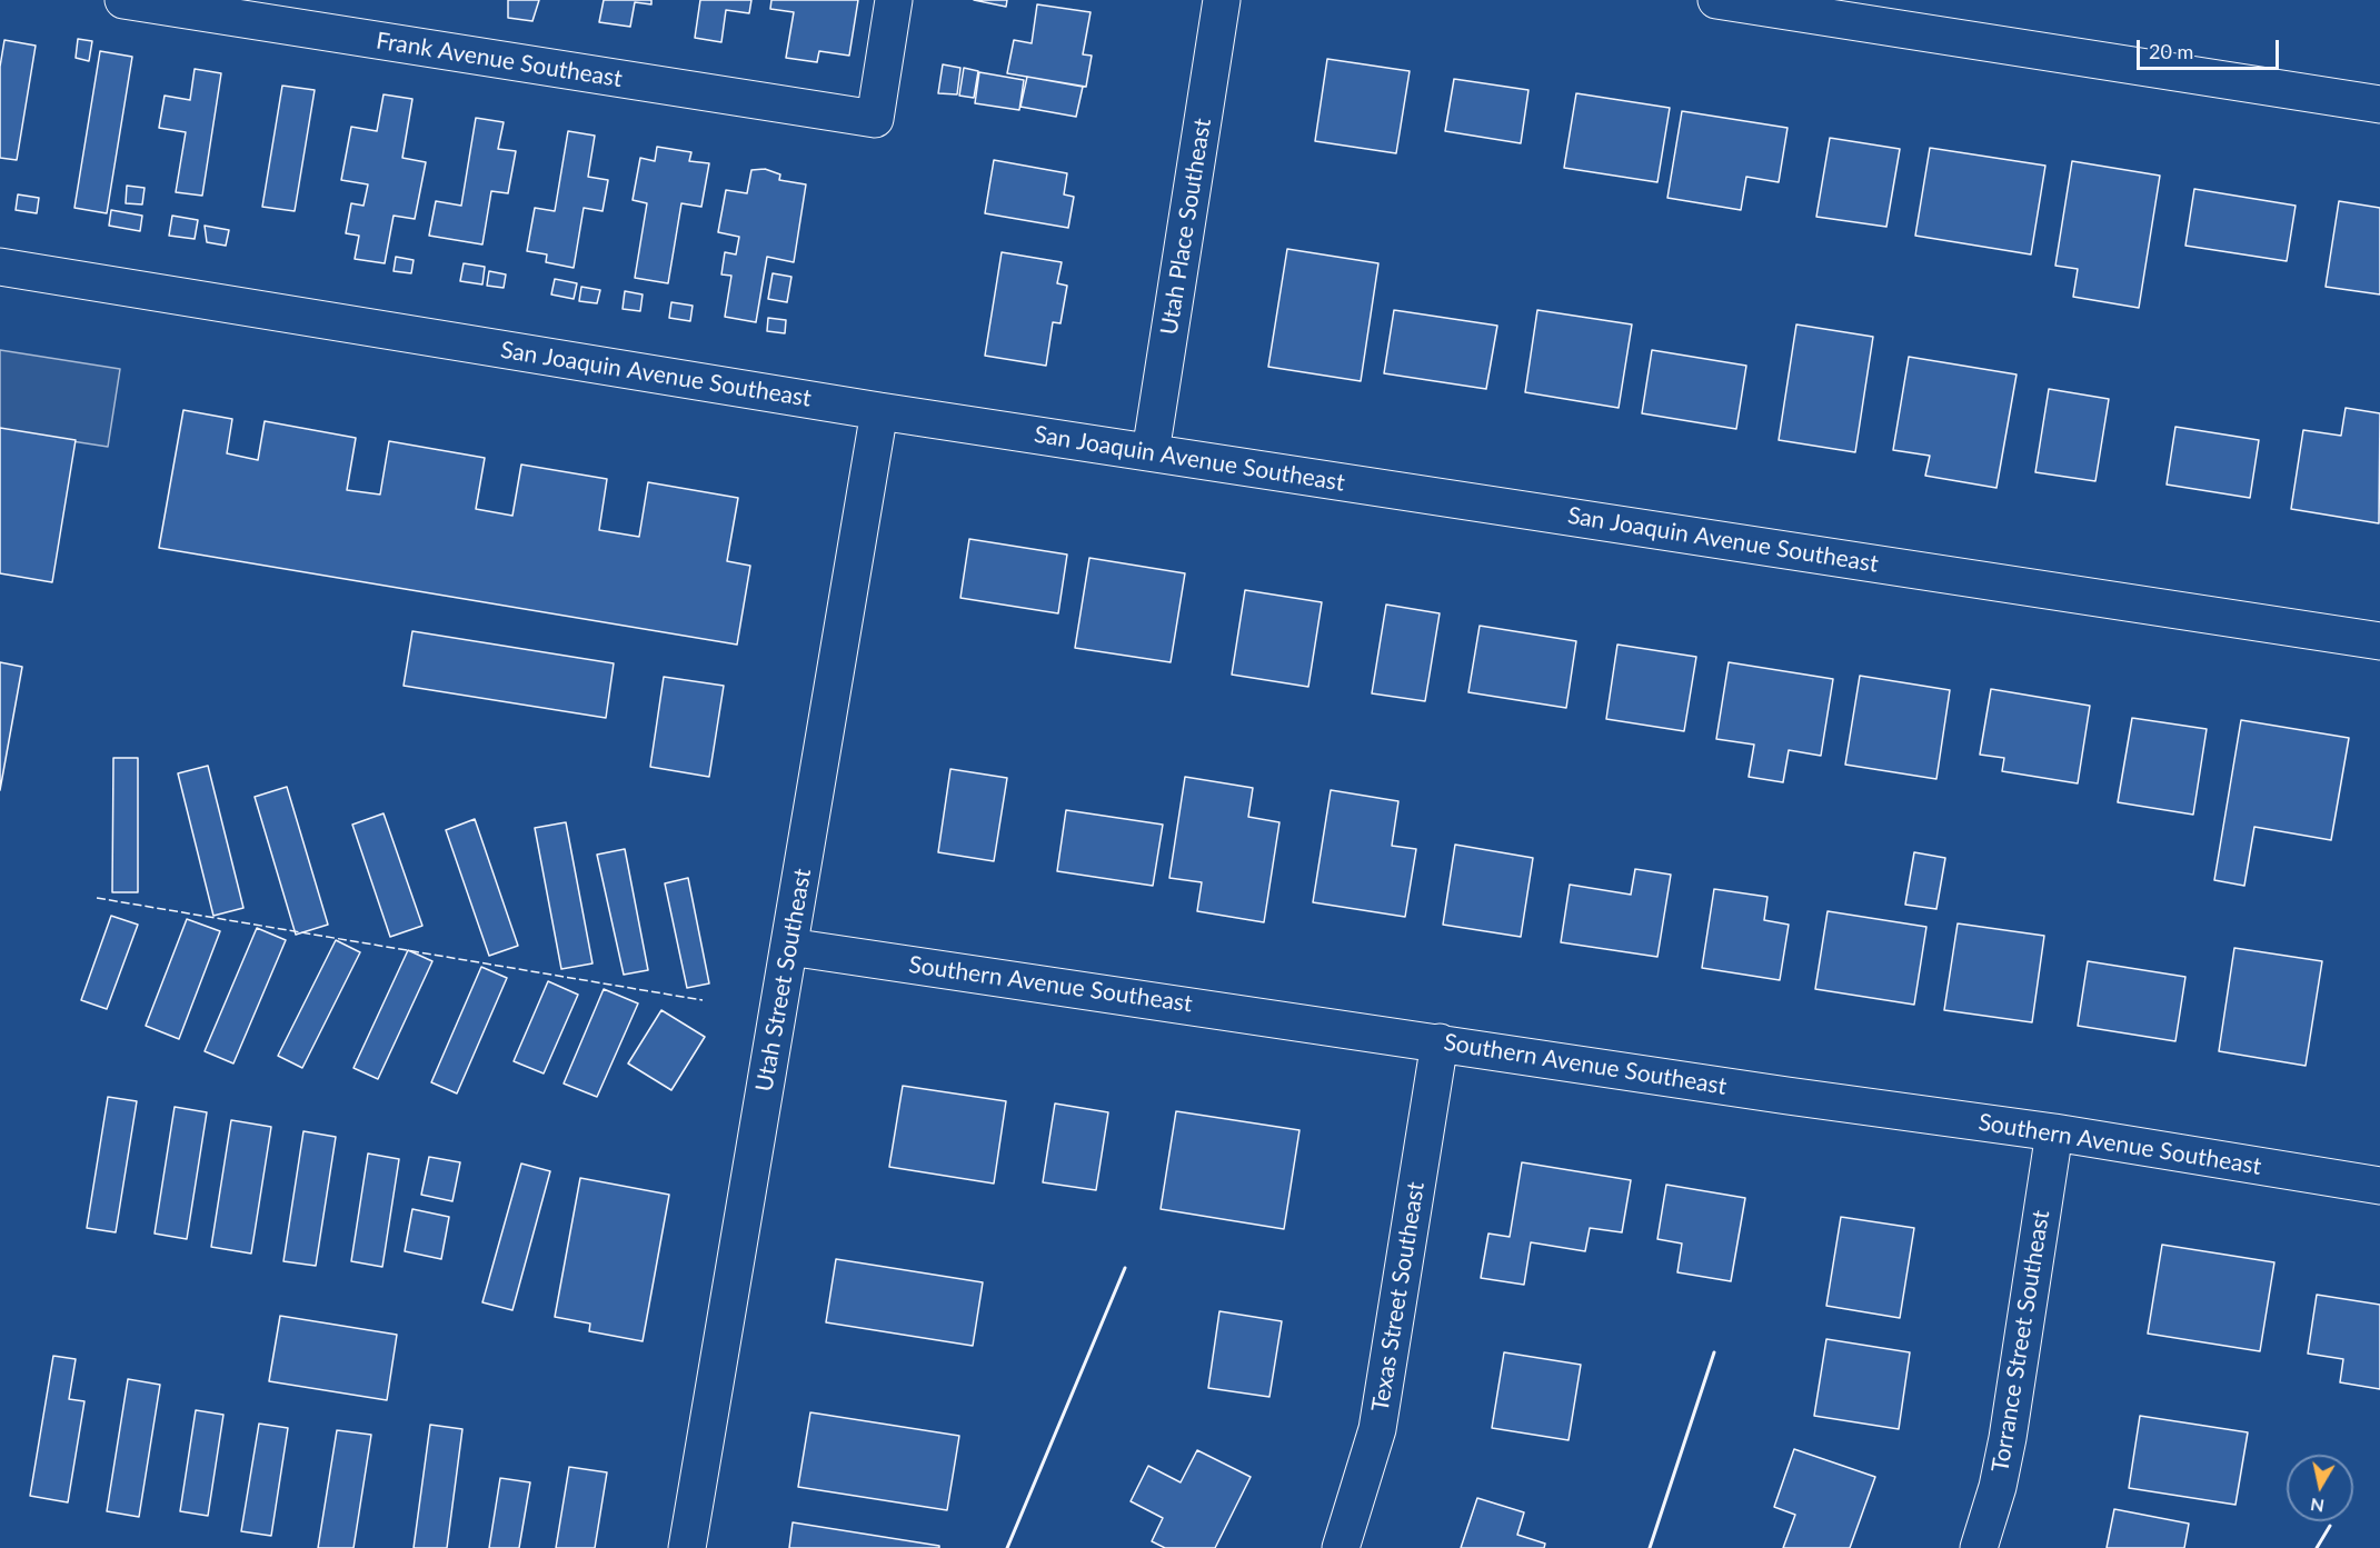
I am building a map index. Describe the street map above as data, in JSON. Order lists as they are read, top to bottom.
{
  "streets": {
    "street": [
      "Frank Avenue Southeast",
      "Utah Place Southeast",
      "San Joaquin Avenue Southeast",
      "Utah Street Southeast",
      "Southern Avenue Southeast",
      "Texas Street Southeast",
      "Torrance Street Southeast"
    ]
  },
  "crossings": [
    ["Utah Place Southeast", "San Joaquin Avenue Southeast"],
    ["San Joaquin Avenue Southeast", "Utah Street Southeast"],
    ["Utah Street Southeast", "Southern Avenue Southeast"],
    ["Southern Avenue Southeast", "Texas Street Southeast"],
    ["Southern Avenue Southeast", "Torrance Street Southeast"]
  ],
  "scale_bar": "20 m",
  "north": "bottom"
}
